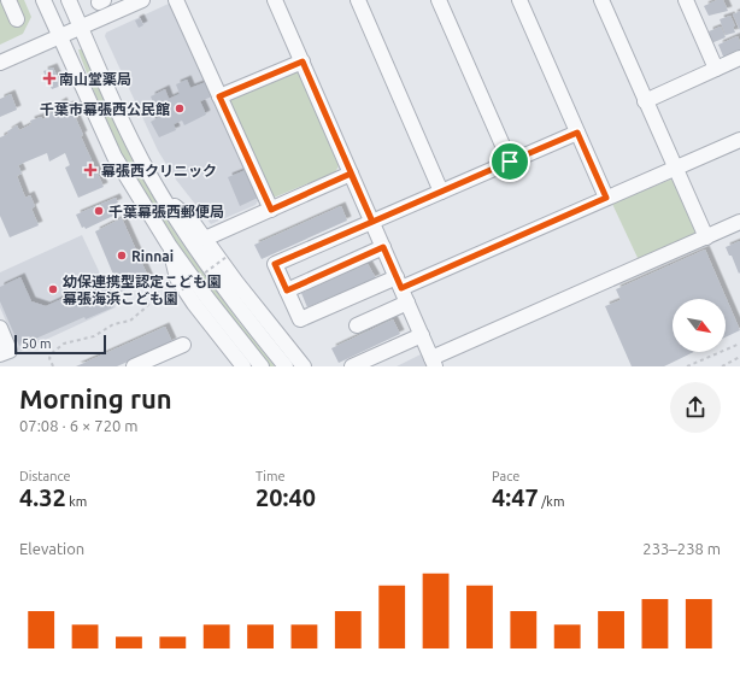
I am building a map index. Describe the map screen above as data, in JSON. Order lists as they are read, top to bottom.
{
  "places": {
    "health": ["南山堂薬局", "幕張西クリニック"],
    "other": [
      "千葉市幕張西公民館",
      "千葉幕張西郵便局",
      "Rinnai",
      "幼保連携型認定こども園 幕張海浜こども園"
    ]
  },
  "scale_bar": "50 m",
  "north": "bottom right",
  "page": {
    "scale": "50 m",
    "heading": ["Morning run", "07:08 · 6 × 720 m"],
    "stats": [
      ["Distance", "4.32 km"],
      ["Time", "20:40"],
      ["Pace", "4:47 /km"]
    ],
    "chart": ["Elevation", "233–238 m"]
  }
}
